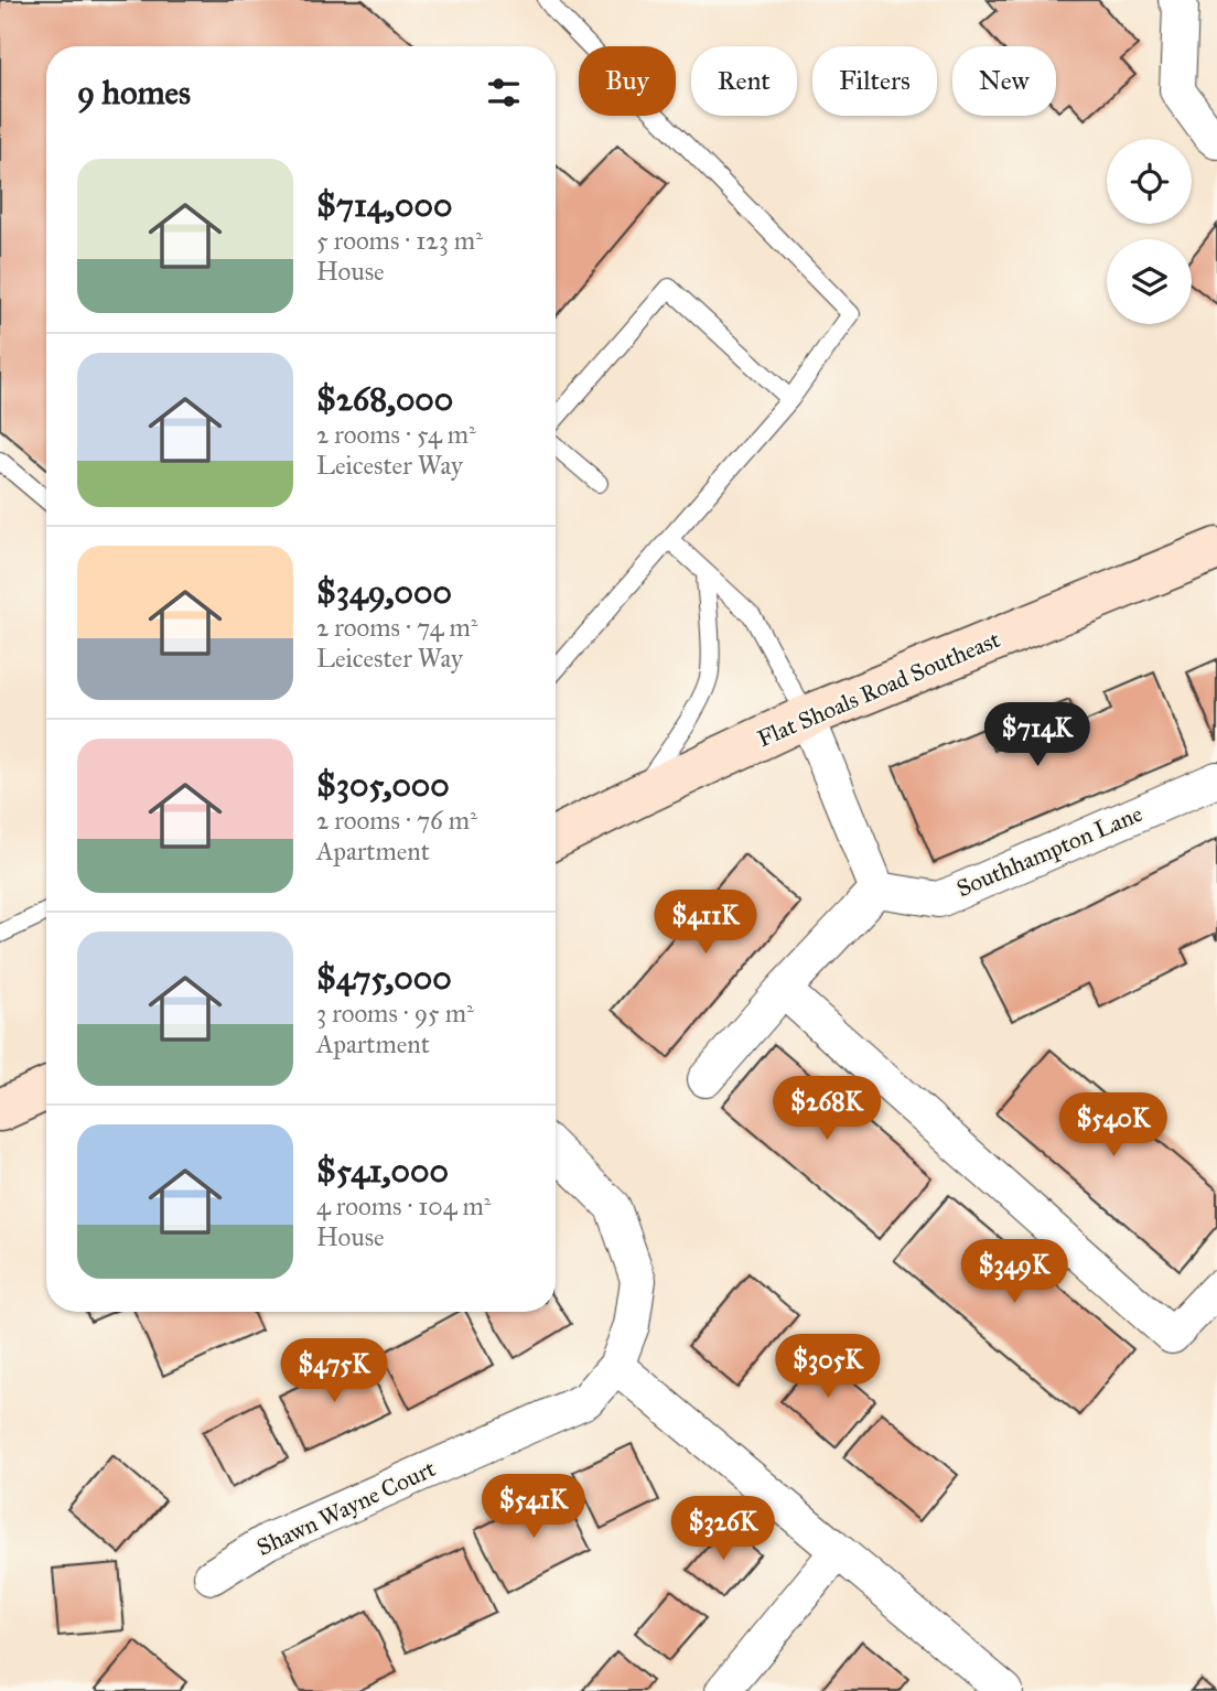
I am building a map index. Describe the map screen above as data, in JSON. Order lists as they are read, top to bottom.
{
  "streets": {
    "street": ["Flat Shoals Road Southeast", "Southhampton Lane", "Shawn Wayne Court"]
  },
  "page": {
    "chip": [
      "Buy",
      "Rent",
      "Filters",
      "New"
    ],
    "heading": "9 homes",
    "list": [
      {
        "name": "$714,000",
        "note": "5 rooms · 123 m² · House"
      },
      {
        "name": "$268,000",
        "note": "2 rooms · 54 m² · Leicester Way"
      },
      {
        "name": "$349,000",
        "note": "2 rooms · 74 m² · Leicester Way"
      },
      {
        "name": "$305,000",
        "note": "2 rooms · 76 m² · Apartment"
      },
      {
        "name": "$475,000",
        "note": "3 rooms · 95 m² · Apartment"
      },
      {
        "name": "$541,000",
        "note": "4 rooms · 104 m² · House"
      }
    ],
    "price": [
      "$714K",
      "$411K",
      "$268K",
      "$540K",
      "$349K",
      "$305K",
      "$475K",
      "$541K",
      "$326K"
    ]
  }
}
